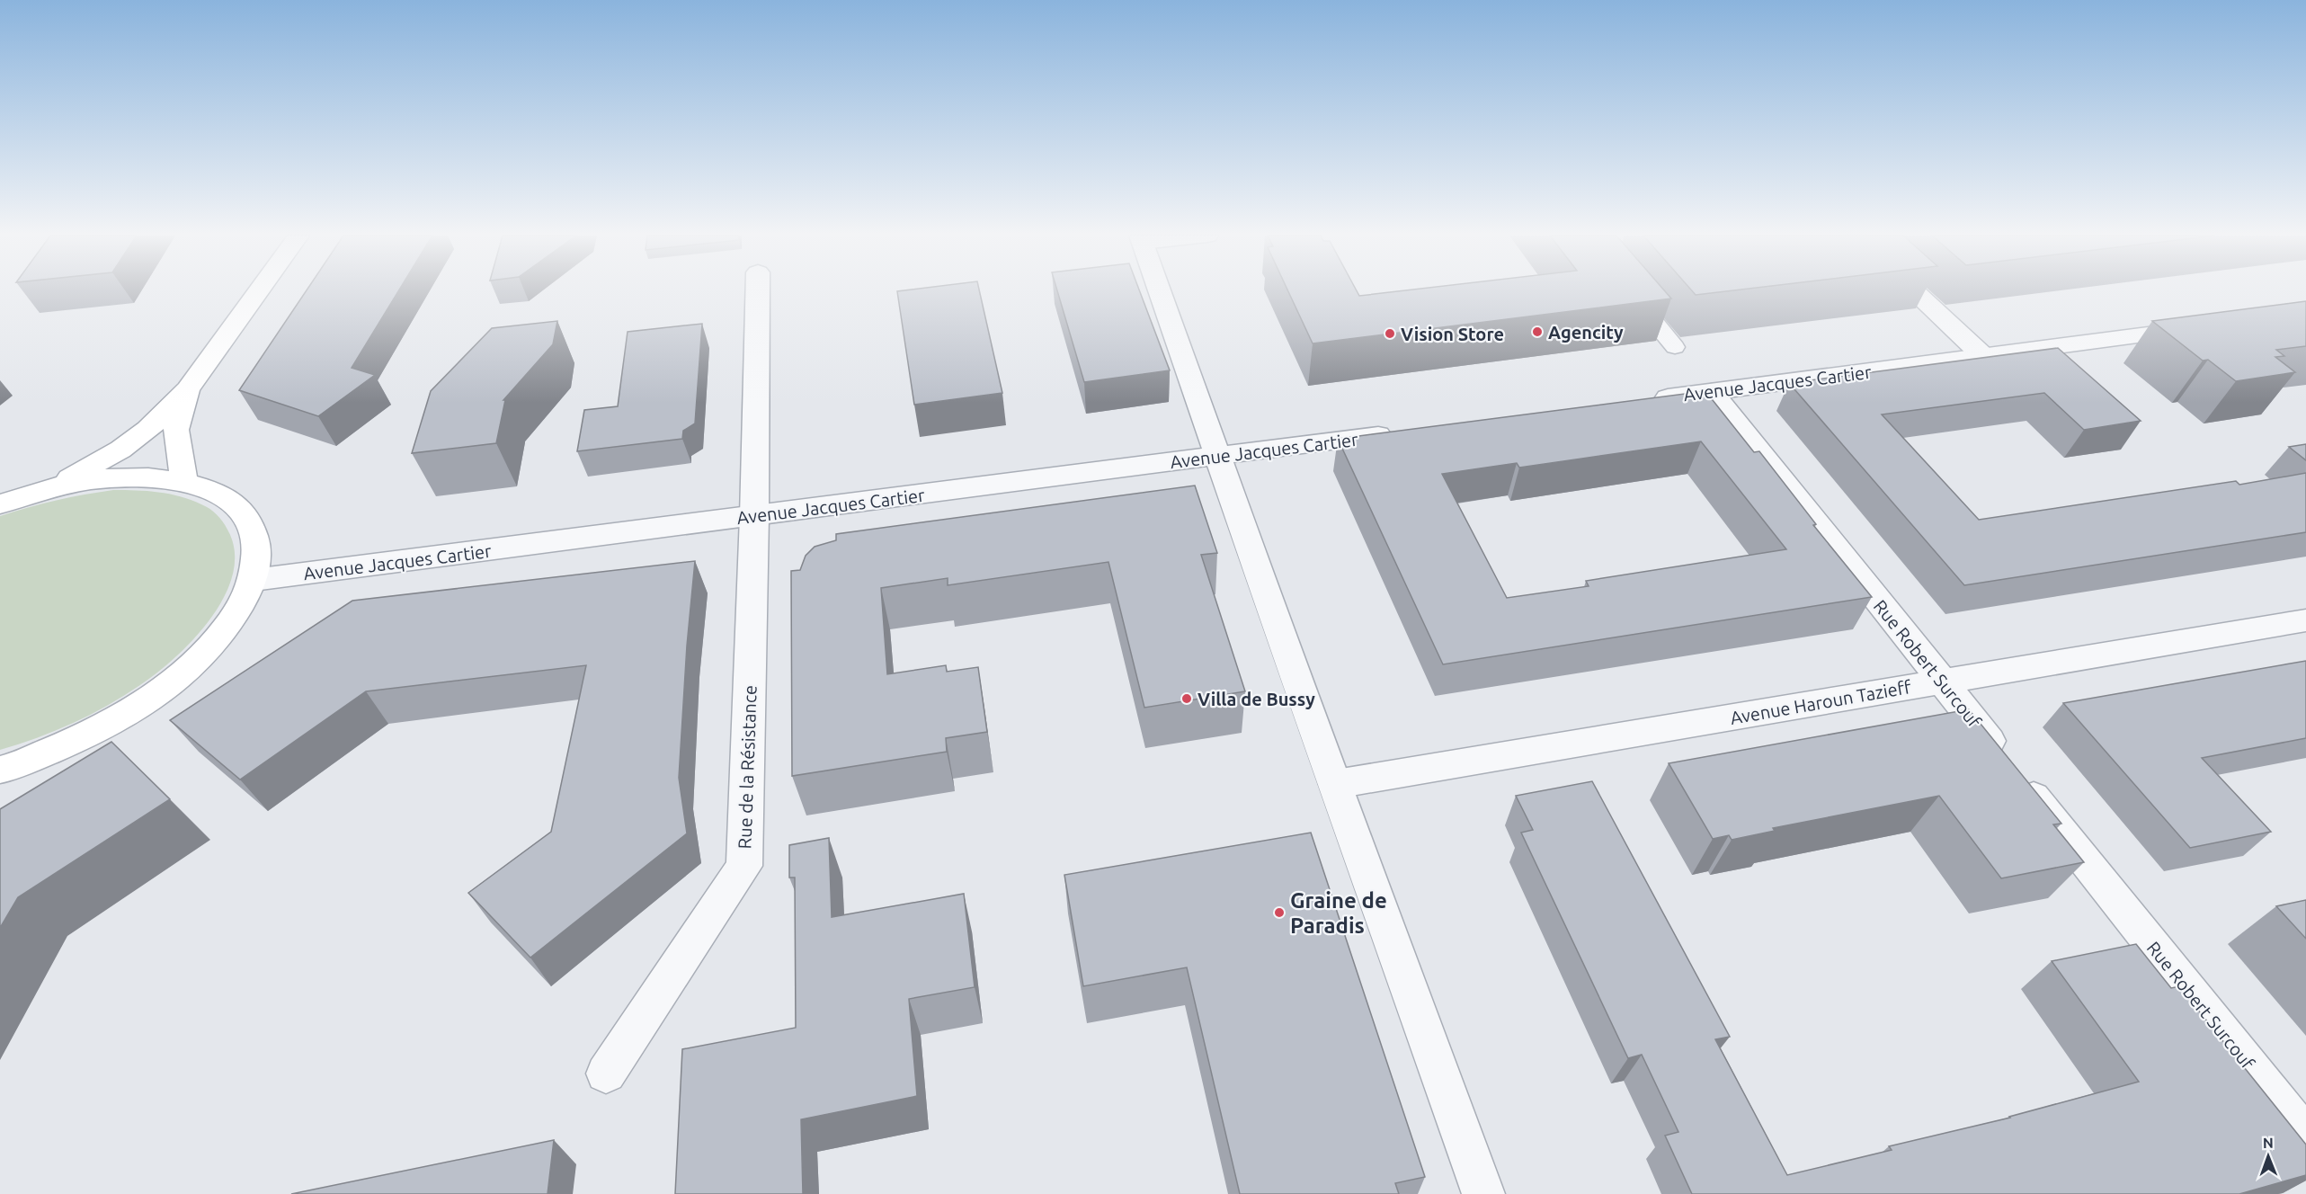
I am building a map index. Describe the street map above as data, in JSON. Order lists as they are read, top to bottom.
{
  "streets": {
    "street": [
      "Avenue Jacques Cartier",
      "Rue Robert Surcouf",
      "Avenue Haroun Tazieff",
      "Rue de la Résistance"
    ]
  },
  "crossings": [
    ["Avenue Jacques Cartier", "Rue Robert Surcouf"],
    ["Avenue Jacques Cartier", "Rue de la Résistance"],
    ["Rue Robert Surcouf", "Avenue Haroun Tazieff"]
  ],
  "places": [
    "Agencity",
    "Vision Store",
    "Villa de Bussy",
    "Graine de Paradis"
  ],
  "north": "top"
}
